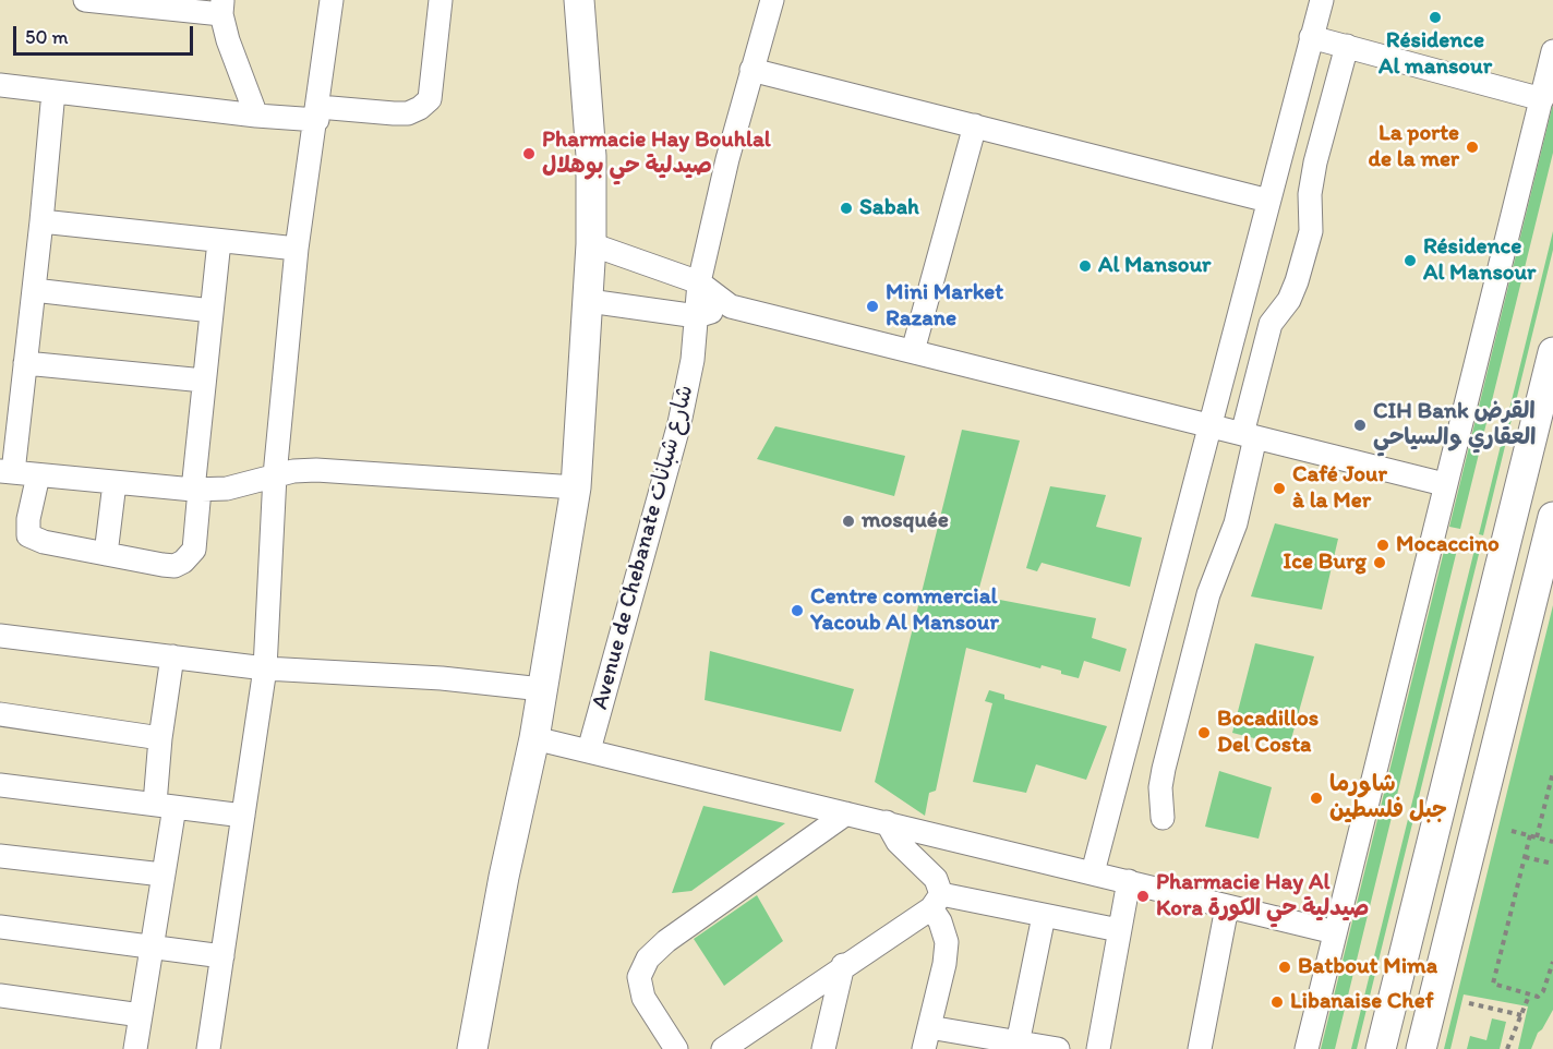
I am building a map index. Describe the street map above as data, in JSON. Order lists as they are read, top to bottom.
{
  "streets": {
    "street": ["Avenue de Chebanate شارع شبانات"]
  },
  "places": [
    "Résidence Al mansour",
    "La porte de la mer",
    "Pharmacie Hay Bouhlal صيدلية حي بوهلال",
    "Sabah",
    "Résidence Al Mansour",
    "Al Mansour",
    "Mini Market Razane",
    "CIH Bank القرض العقاري والسياحي",
    "Café Jour à la Mer",
    "mosquée",
    "Mocaccino",
    "Ice Burg",
    "Centre commercial Yacoub Al Mansour",
    "Bocadillos Del Costa",
    "شاورما جبل فلسطين",
    "Pharmacie Hay Al Kora صيدلية حي الكورة",
    "Batbout Mima",
    "Libanaise Chef"
  ],
  "scale_bar": "50 m"
}
